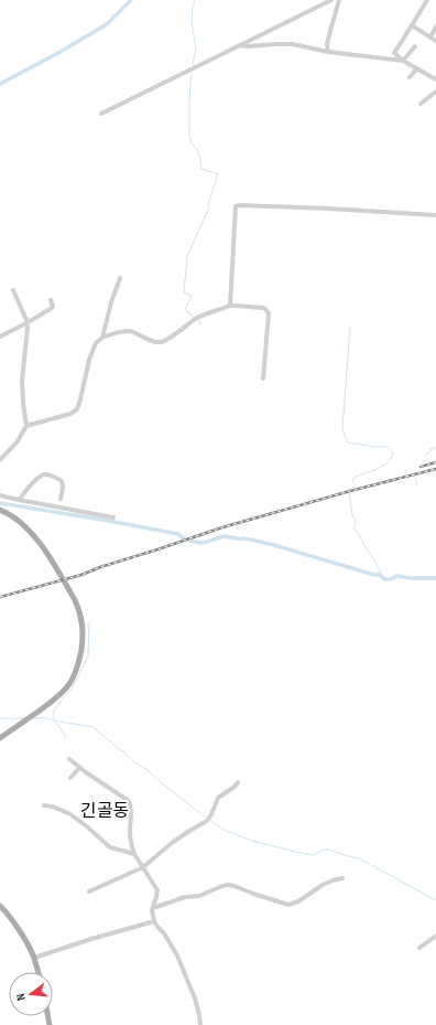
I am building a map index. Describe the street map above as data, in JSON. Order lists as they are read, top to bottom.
{
  "districts": ["긴골동"],
  "north": "left"
}
